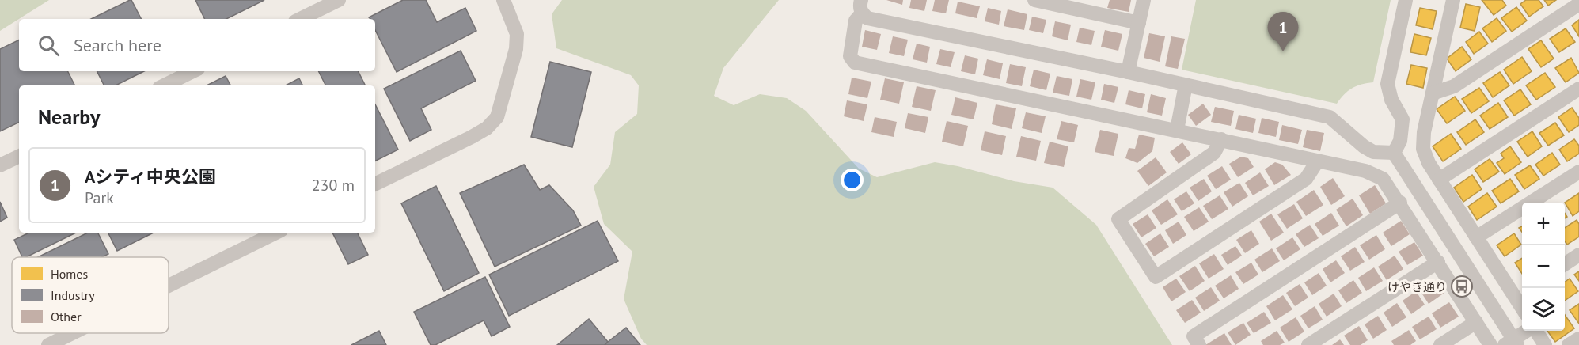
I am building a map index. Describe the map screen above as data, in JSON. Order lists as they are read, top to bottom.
{
  "places": {
    "bus stop": ["けやき通り"]
  },
  "legend": ["Homes", "Industry", "Other"],
  "page": {
    "pins": "1",
    "search": "Search here",
    "heading": "Nearby",
    "list": [
      {
        "mark": "1",
        "name": "Aシティ中央公園",
        "note": "Park",
        "value": "230 m"
      }
    ],
    "map_buttons": ["+", "−"]
  }
}
